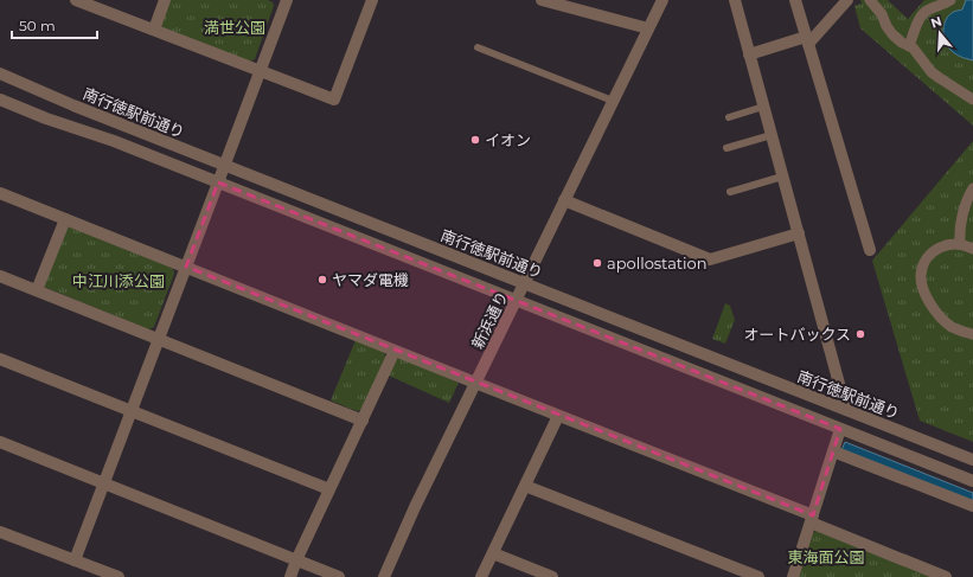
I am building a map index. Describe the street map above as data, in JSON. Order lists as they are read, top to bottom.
{
  "streets": {
    "street": ["南行徳駅前通り", "新浜通り"]
  },
  "crossings": [
    ["南行徳駅前通り", "新浜通り"]
  ],
  "parks": ["満世公園", "中江川添公園", "東海面公園"],
  "places": [
    "イオン",
    "apollostation",
    "ヤマダ電機",
    "オートバックス"
  ],
  "scale_bar": "50 m",
  "north": "top"
}
